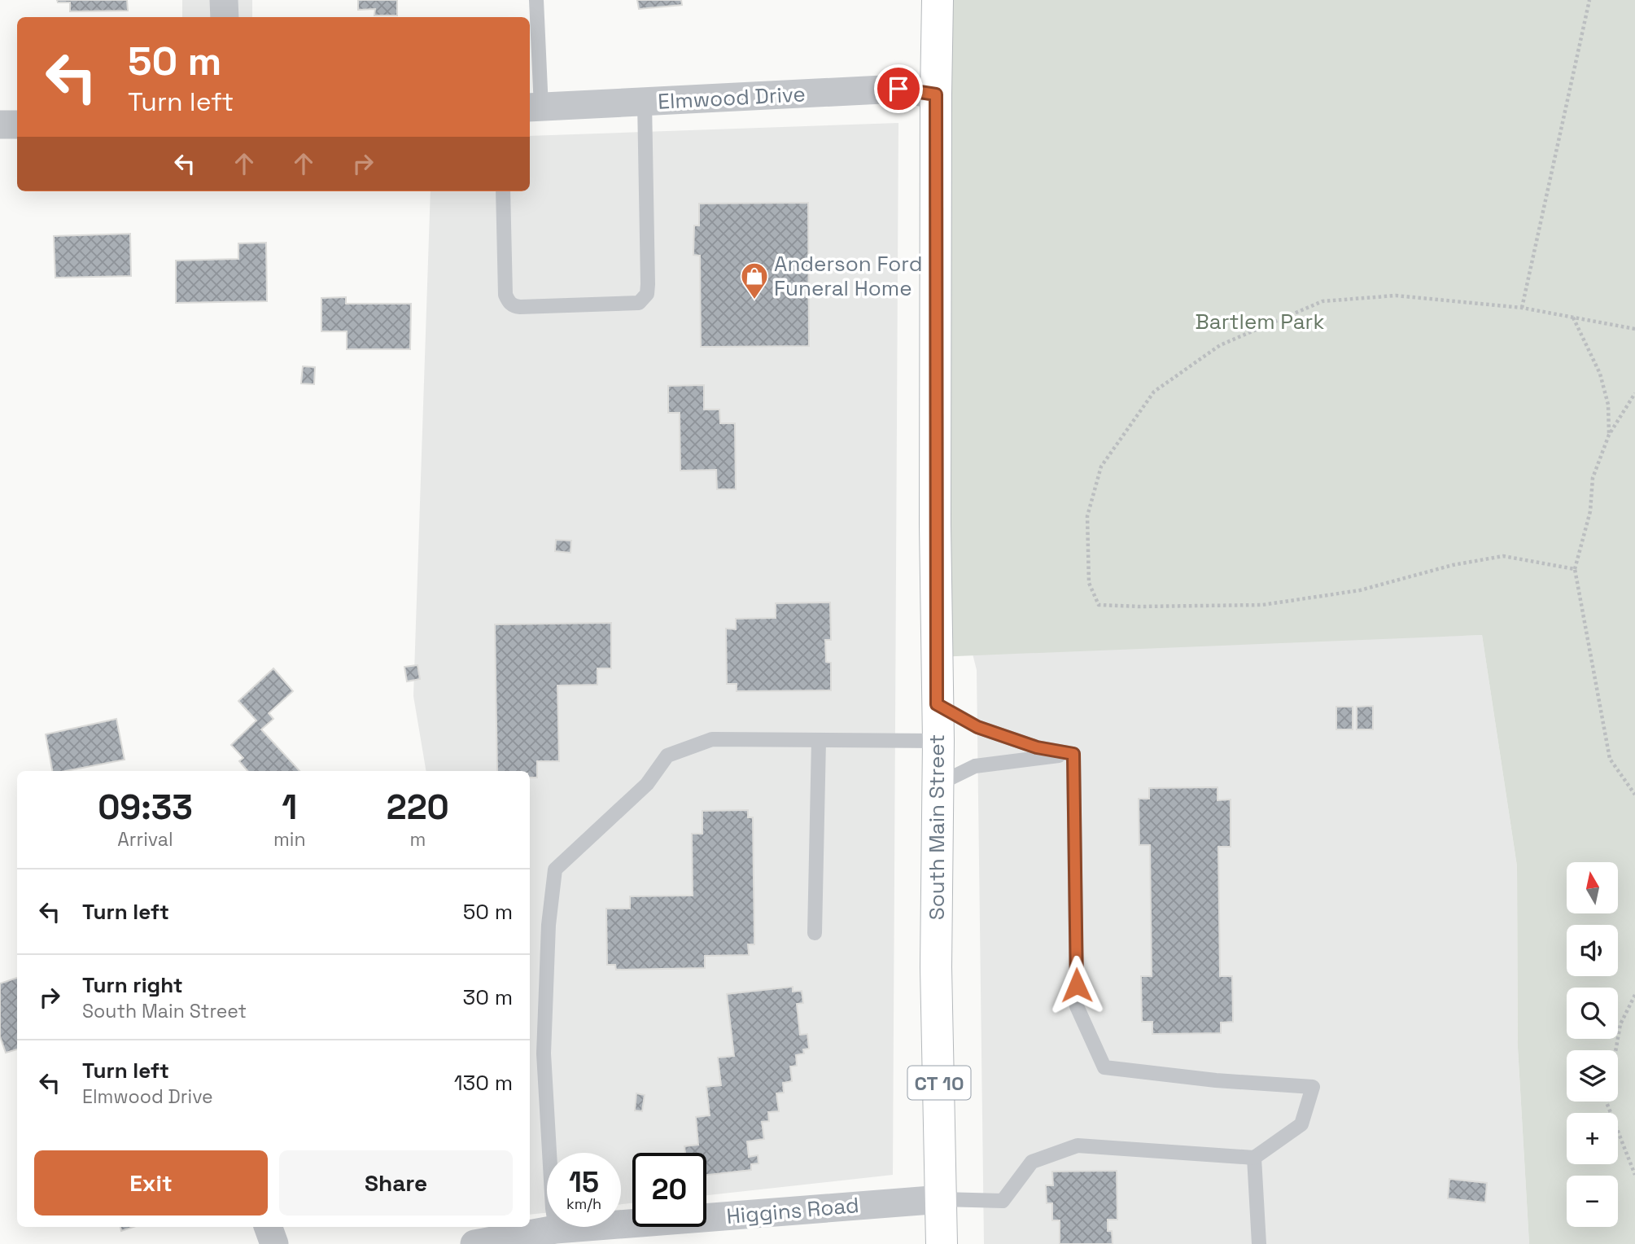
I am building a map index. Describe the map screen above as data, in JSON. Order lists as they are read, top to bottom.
{
  "streets": {
    "highway": ["South Main Street", "CT 10"],
    "street": ["Elmwood Drive", "Higgins Road"]
  },
  "crossings": [
    ["Elmwood Drive", "South Main Street"],
    ["South Main Street", "Higgins Road"]
  ],
  "parks": ["Bartlem Park"],
  "places": {
    "shop": ["Anderson Ford Funeral Home"]
  },
  "north": "top",
  "page": {
    "turn": ["50 m", "Turn left"],
    "eta": [
      "09:33",
      "Arrival",
      "1",
      "min",
      "220",
      "m"
    ],
    "map_buttons": ["+", "−"],
    "list": [
      {
        "name": "Turn left",
        "value": "50 m"
      },
      {
        "name": "Turn right",
        "note": "South Main Street",
        "value": "30 m"
      },
      {
        "name": "Turn left",
        "note": "Elmwood Drive",
        "value": "130 m"
      }
    ],
    "buttons": ["Exit", "Share"],
    "speed": "15 km/h",
    "limit": "20"
  }
}
